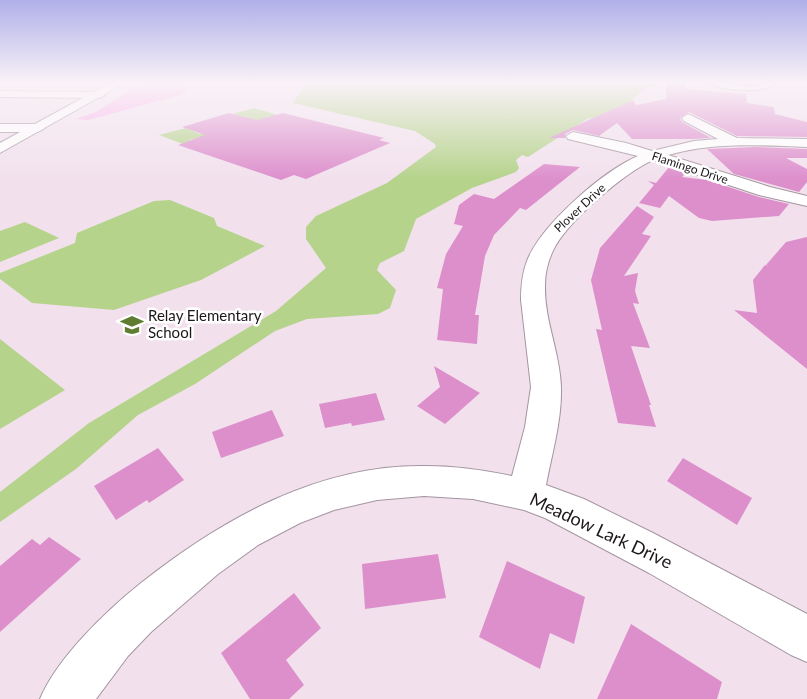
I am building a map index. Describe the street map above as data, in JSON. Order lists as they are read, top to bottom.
{
  "streets": {
    "street": ["Flamingo Drive", "Plover Drive", "Meadow Lark Drive"]
  },
  "crossings": [
    ["Flamingo Drive", "Plover Drive"],
    ["Plover Drive", "Meadow Lark Drive"]
  ],
  "places": {
    "school or university": ["Relay Elementary School"]
  }
}
